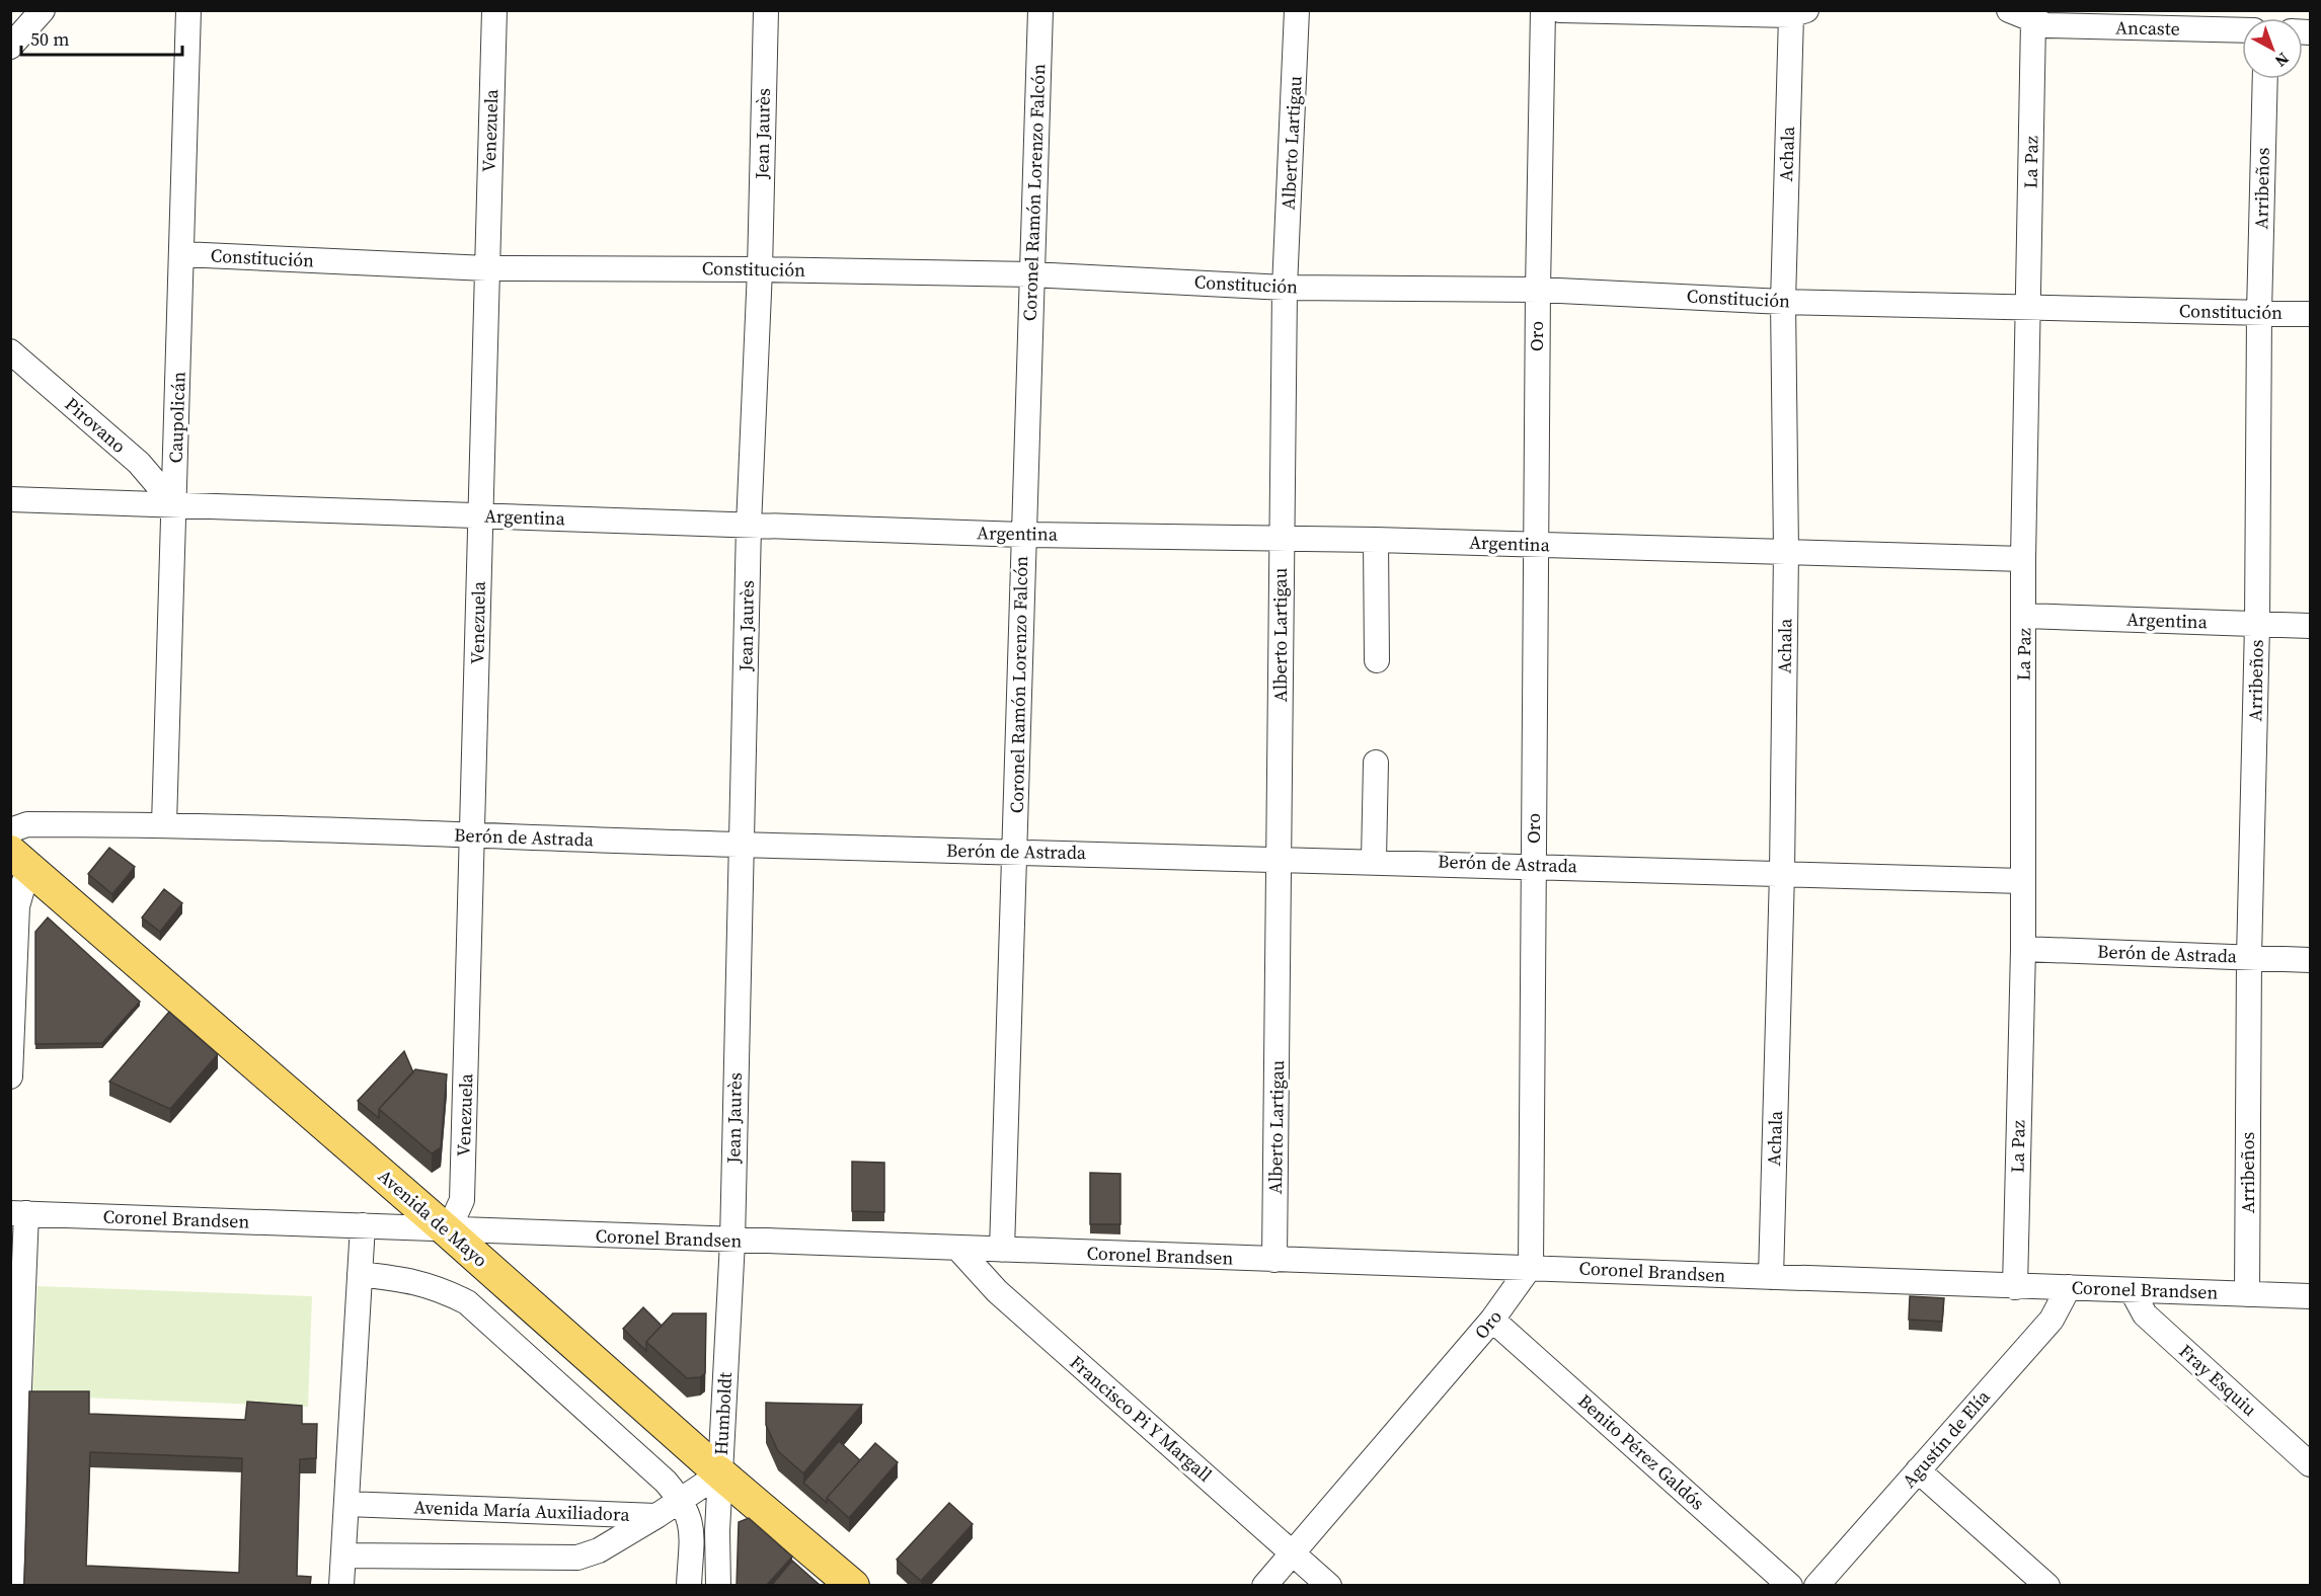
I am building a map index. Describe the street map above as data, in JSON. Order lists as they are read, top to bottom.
{
  "streets": {
    "main road": ["Avenida de Mayo"],
    "street": [
      "Ancaste",
      "Venezuela",
      "Jean Jaurès",
      "Alberto Lartigau",
      "Achala",
      "La Paz",
      "Arribeños",
      "Coronel Ramón Lorenzo Falcón",
      "Constitución",
      "Oro",
      "Caupolicán",
      "Pirovano",
      "Argentina",
      "Berón de Astrada",
      "Coronel Brandsen",
      "Fray Esquiu",
      "Humboldt",
      "Francisco Pi Y Margall",
      "Agustín de Elía",
      "Benito Pérez Galdós",
      "Avenida María Auxiliadora"
    ]
  },
  "crossings": [
    ["Ancaste", "La Paz"],
    ["Venezuela", "Constitución"],
    ["Venezuela", "Argentina"],
    ["Venezuela", "Berón de Astrada"],
    ["Venezuela", "Avenida de Mayo"],
    ["Venezuela", "Coronel Brandsen"],
    ["Jean Jaurès", "Constitución"],
    ["Jean Jaurès", "Argentina"],
    ["Jean Jaurès", "Berón de Astrada"],
    ["Jean Jaurès", "Coronel Brandsen"],
    ["Jean Jaurès", "Humboldt"],
    ["Alberto Lartigau", "Constitución"],
    ["Alberto Lartigau", "Argentina"],
    ["Alberto Lartigau", "Berón de Astrada"],
    ["Alberto Lartigau", "Coronel Brandsen"],
    ["Achala", "Constitución"],
    ["Achala", "Argentina"],
    ["Achala", "Berón de Astrada"],
    ["Achala", "Coronel Brandsen"],
    ["La Paz", "Constitución"],
    ["La Paz", "Argentina"],
    ["La Paz", "Berón de Astrada"],
    ["La Paz", "Coronel Brandsen"],
    ["Arribeños", "Constitución"],
    ["Arribeños", "Argentina"],
    ["Arribeños", "Berón de Astrada"],
    ["Arribeños", "Coronel Brandsen"],
    ["Coronel Ramón Lorenzo Falcón", "Constitución"],
    ["Coronel Ramón Lorenzo Falcón", "Argentina"],
    ["Coronel Ramón Lorenzo Falcón", "Berón de Astrada"],
    ["Coronel Ramón Lorenzo Falcón", "Coronel Brandsen"],
    ["Constitución", "Oro"],
    ["Constitución", "Caupolicán"],
    ["Oro", "Argentina"],
    ["Oro", "Berón de Astrada"],
    ["Oro", "Coronel Brandsen"],
    ["Oro", "Francisco Pi Y Margall"],
    ["Oro", "Benito Pérez Galdós"],
    ["Caupolicán", "Pirovano"],
    ["Caupolicán", "Argentina"],
    ["Caupolicán", "Berón de Astrada"],
    ["Pirovano", "Argentina"],
    ["Avenida de Mayo", "Coronel Brandsen"],
    ["Avenida de Mayo", "Humboldt"],
    ["Avenida de Mayo", "Avenida María Auxiliadora"],
    ["Coronel Brandsen", "Fray Esquiu"],
    ["Coronel Brandsen", "Humboldt"],
    ["Coronel Brandsen", "Francisco Pi Y Margall"],
    ["Coronel Brandsen", "Agustín de Elía"],
    ["Humboldt", "Avenida María Auxiliadora"]
  ],
  "scale_bar": "50 m",
  "north": "bottom right"
}
